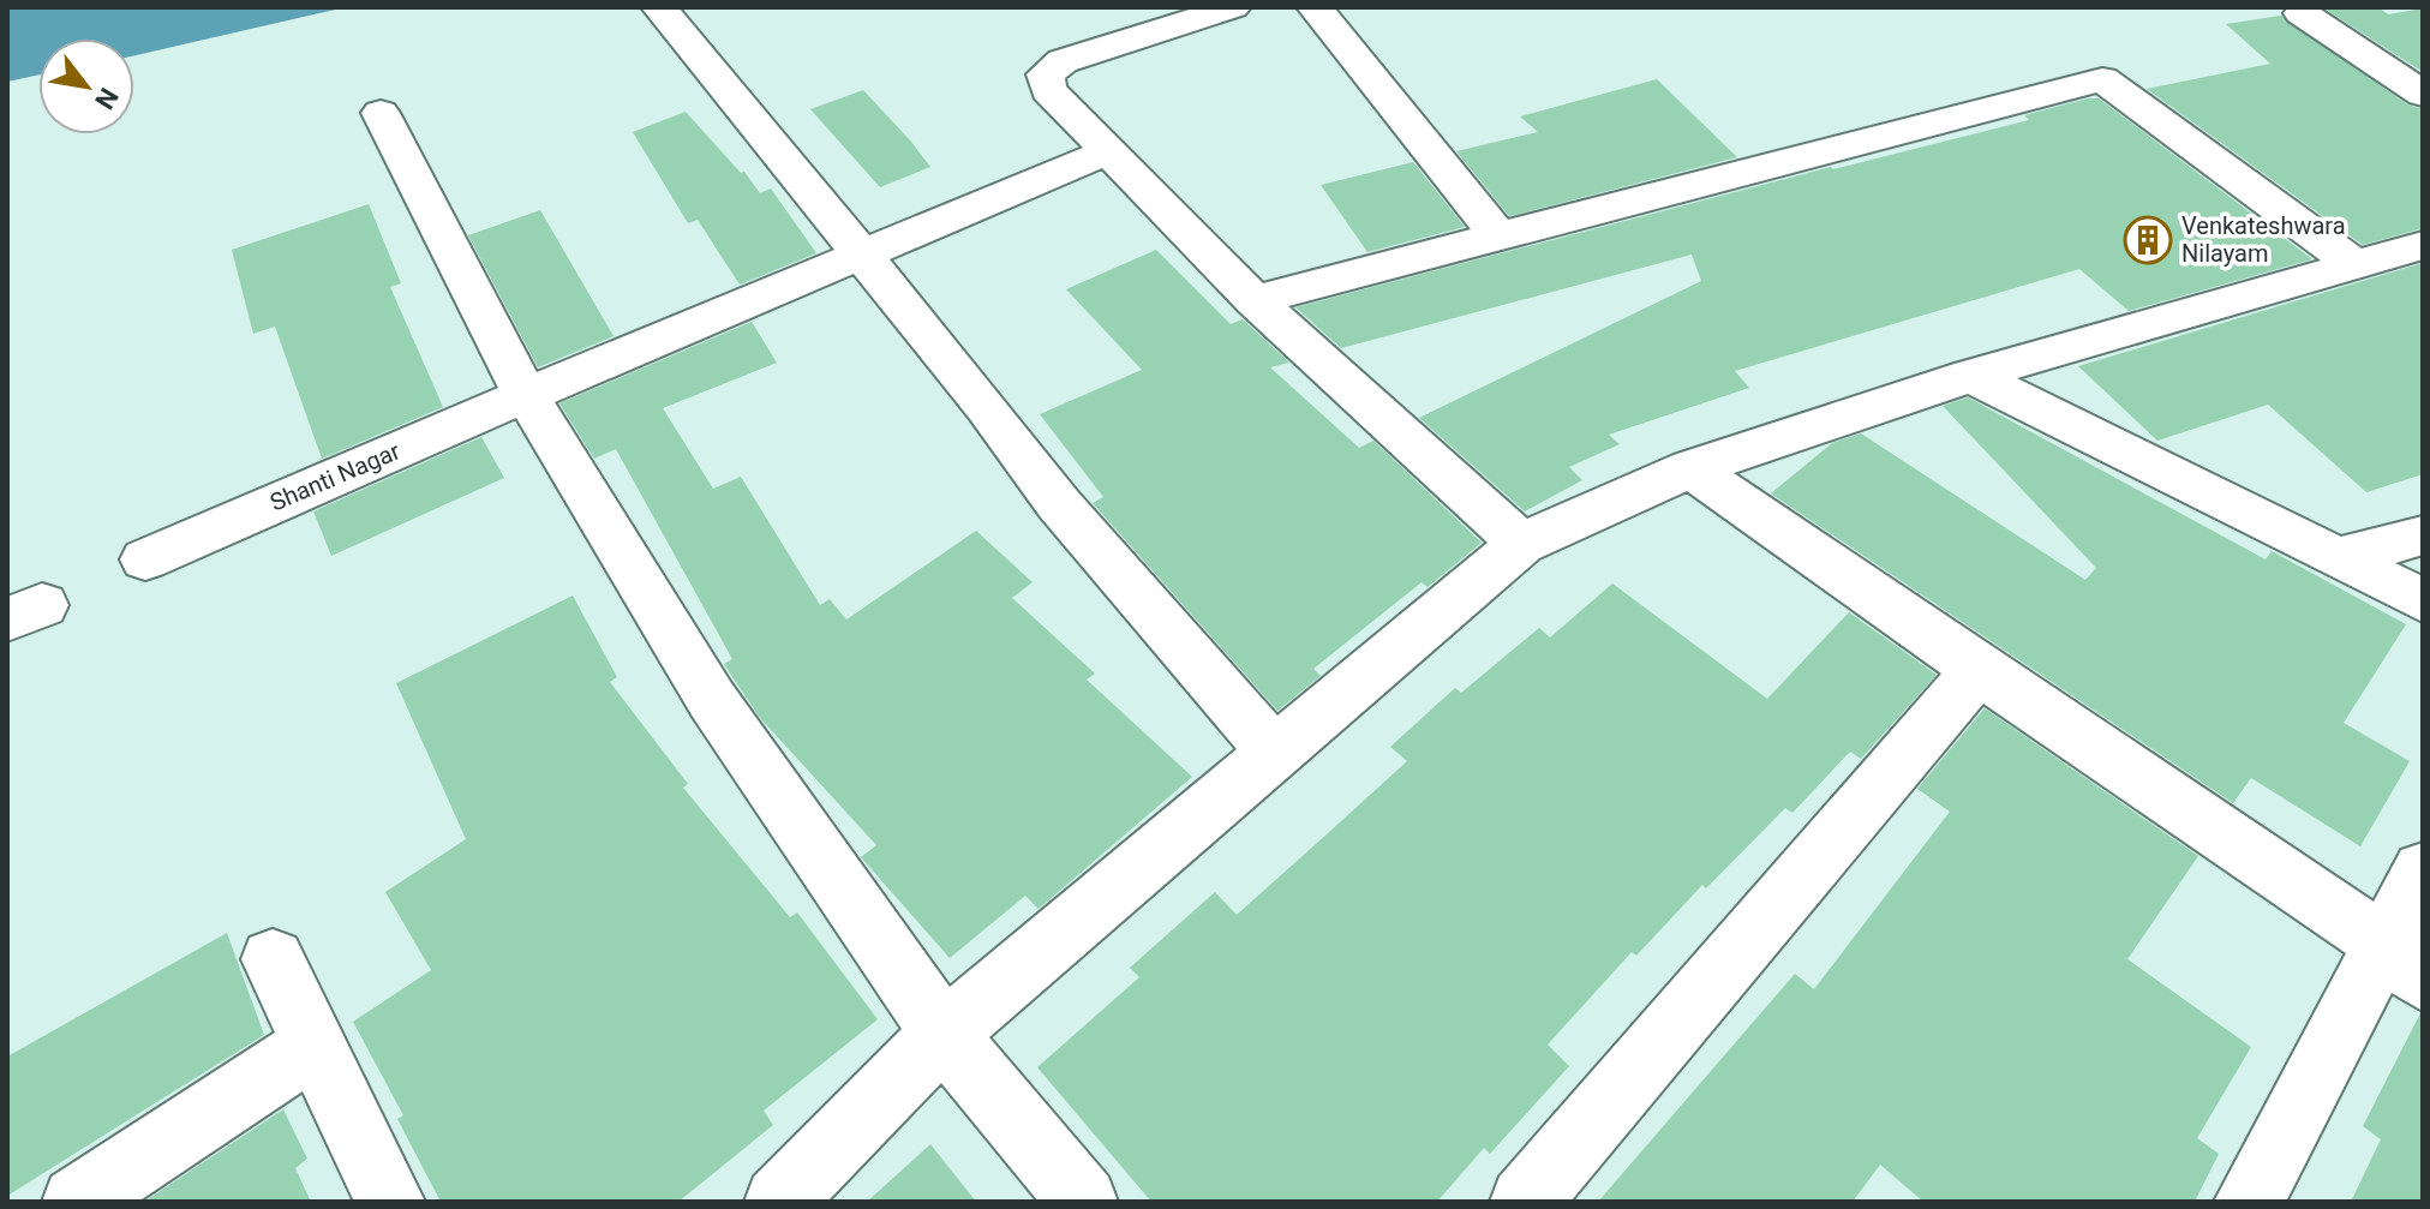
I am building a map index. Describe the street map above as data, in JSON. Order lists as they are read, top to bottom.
{
  "streets": {
    "street": ["Shanti Nagar"]
  },
  "places": {
    "building": ["Venkateshwara Nilayam"]
  },
  "north": "bottom right"
}
